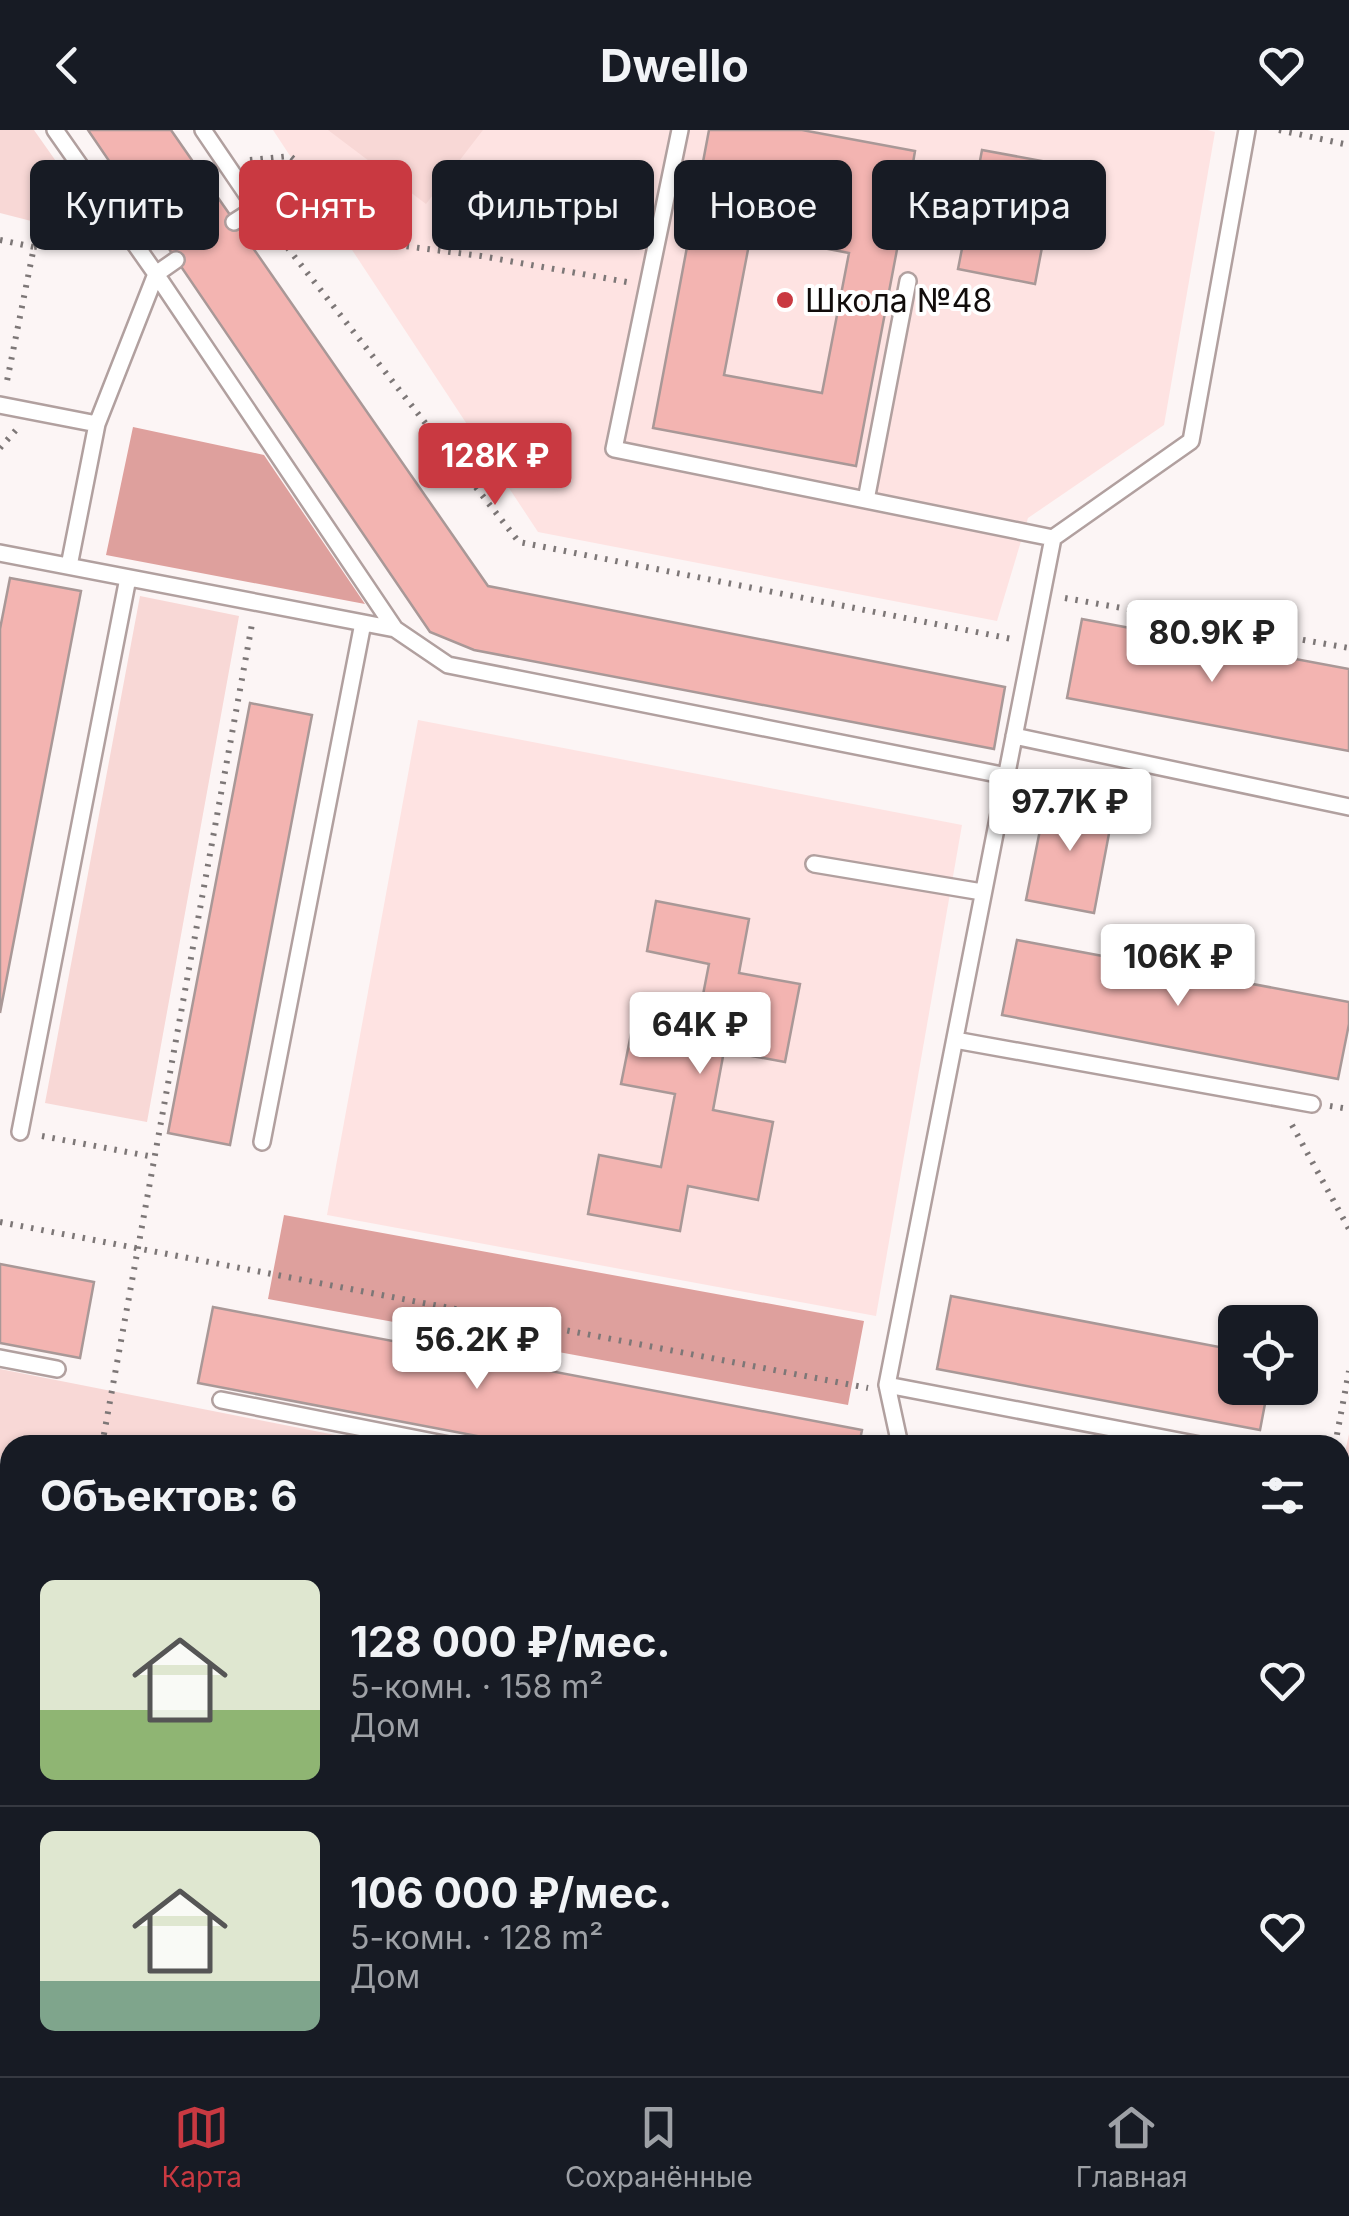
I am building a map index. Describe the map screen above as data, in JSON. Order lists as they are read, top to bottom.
{
  "places": ["Школа №48"],
  "page": {
    "header": "Dwello",
    "chip": [
      "Купить",
      "Снять",
      "Фильтры",
      "Новое",
      "Квартира"
    ],
    "price": [
      "128K ₽",
      "80.9K ₽",
      "97.7K ₽",
      "106K ₽",
      "64K ₽",
      "56.2K ₽"
    ],
    "heading": "Объектов: 6",
    "list": [
      {
        "name": "128 000 ₽/мес.",
        "note": "5-комн. · 158 m² · Дом"
      },
      {
        "name": "106 000 ₽/мес.",
        "note": "5-комн. · 128 m² · Дом"
      }
    ],
    "tabs": ["Карта", "Сохранённые", "Главная"]
  }
}
